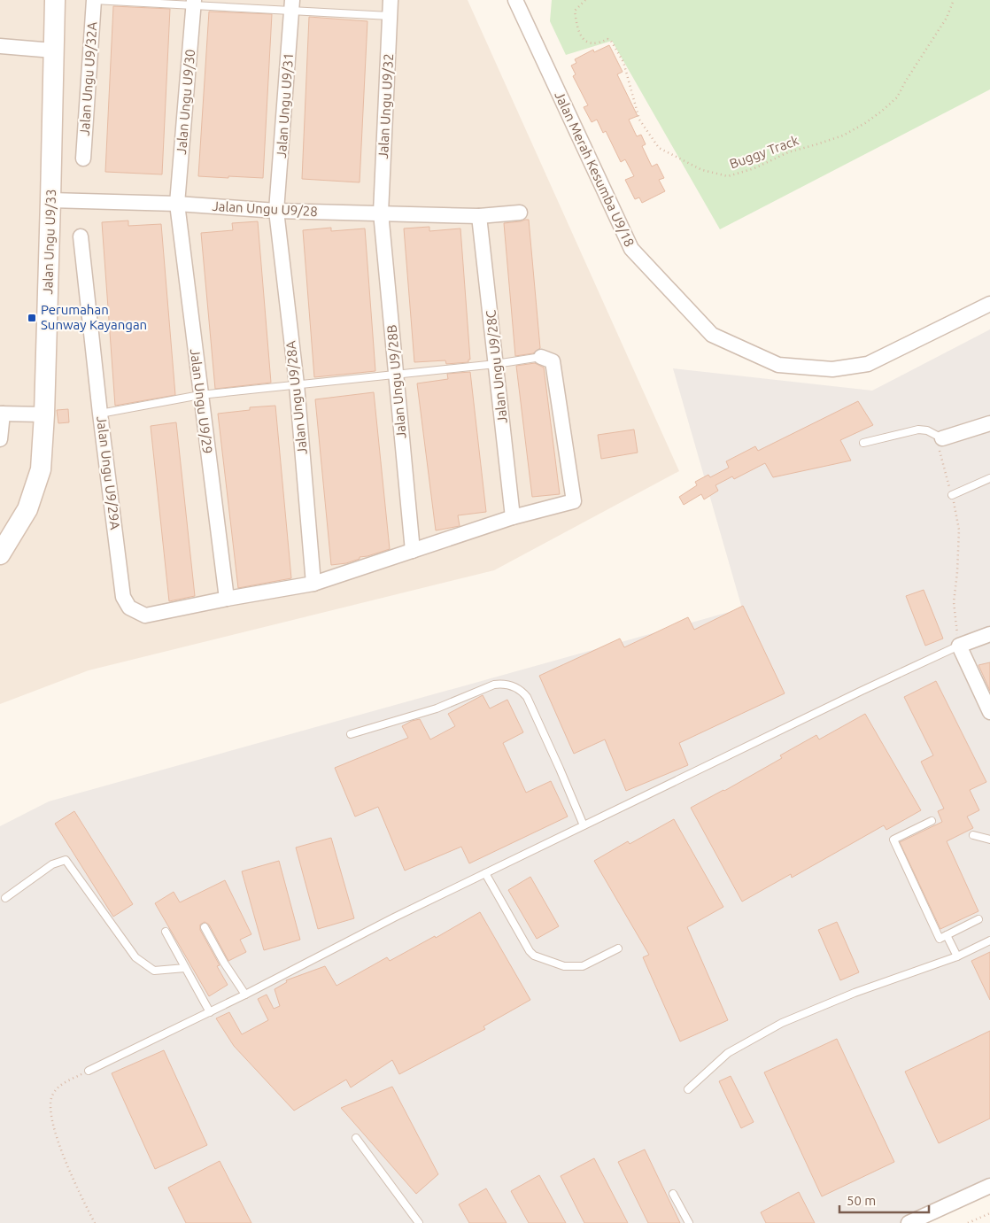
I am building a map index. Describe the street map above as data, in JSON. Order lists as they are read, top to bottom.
{
  "streets": {
    "street": [
      "Jalan Ungu U9/32A",
      "Jalan Ungu U9/30",
      "Jalan Ungu U9/31",
      "Jalan Ungu U9/32",
      "Jalan Merah Kesumba U9/18",
      "Jalan Ungu U9/28",
      "Jalan Ungu U9/33",
      "Jalan Ungu U9/28C",
      "Jalan Ungu U9/28B",
      "Jalan Ungu U9/28A",
      "Jalan Ungu U9/29",
      "Jalan Ungu U9/29A"
    ],
    "path": ["Buggy Track"]
  },
  "crossings": [
    ["Jalan Ungu U9/30", "Jalan Ungu U9/28"],
    ["Jalan Ungu U9/30", "Jalan Ungu U9/29"],
    ["Jalan Ungu U9/31", "Jalan Ungu U9/28"],
    ["Jalan Ungu U9/31", "Jalan Ungu U9/28A"],
    ["Jalan Ungu U9/32", "Jalan Ungu U9/28"],
    ["Jalan Ungu U9/32", "Jalan Ungu U9/28B"],
    ["Jalan Ungu U9/28", "Jalan Ungu U9/33"],
    ["Jalan Ungu U9/28", "Jalan Ungu U9/28C"],
    ["Jalan Ungu U9/28", "Jalan Ungu U9/28B"],
    ["Jalan Ungu U9/28", "Jalan Ungu U9/28A"],
    ["Jalan Ungu U9/28", "Jalan Ungu U9/29"],
    ["Jalan Ungu U9/28C", "Jalan Ungu U9/29A"],
    ["Jalan Ungu U9/28B", "Jalan Ungu U9/29A"],
    ["Jalan Ungu U9/28A", "Jalan Ungu U9/29A"],
    ["Jalan Ungu U9/29", "Jalan Ungu U9/29A"]
  ],
  "places": {
    "transit": ["Perumahan Sunway Kayangan"]
  },
  "scale_bar": "50 m"
}
